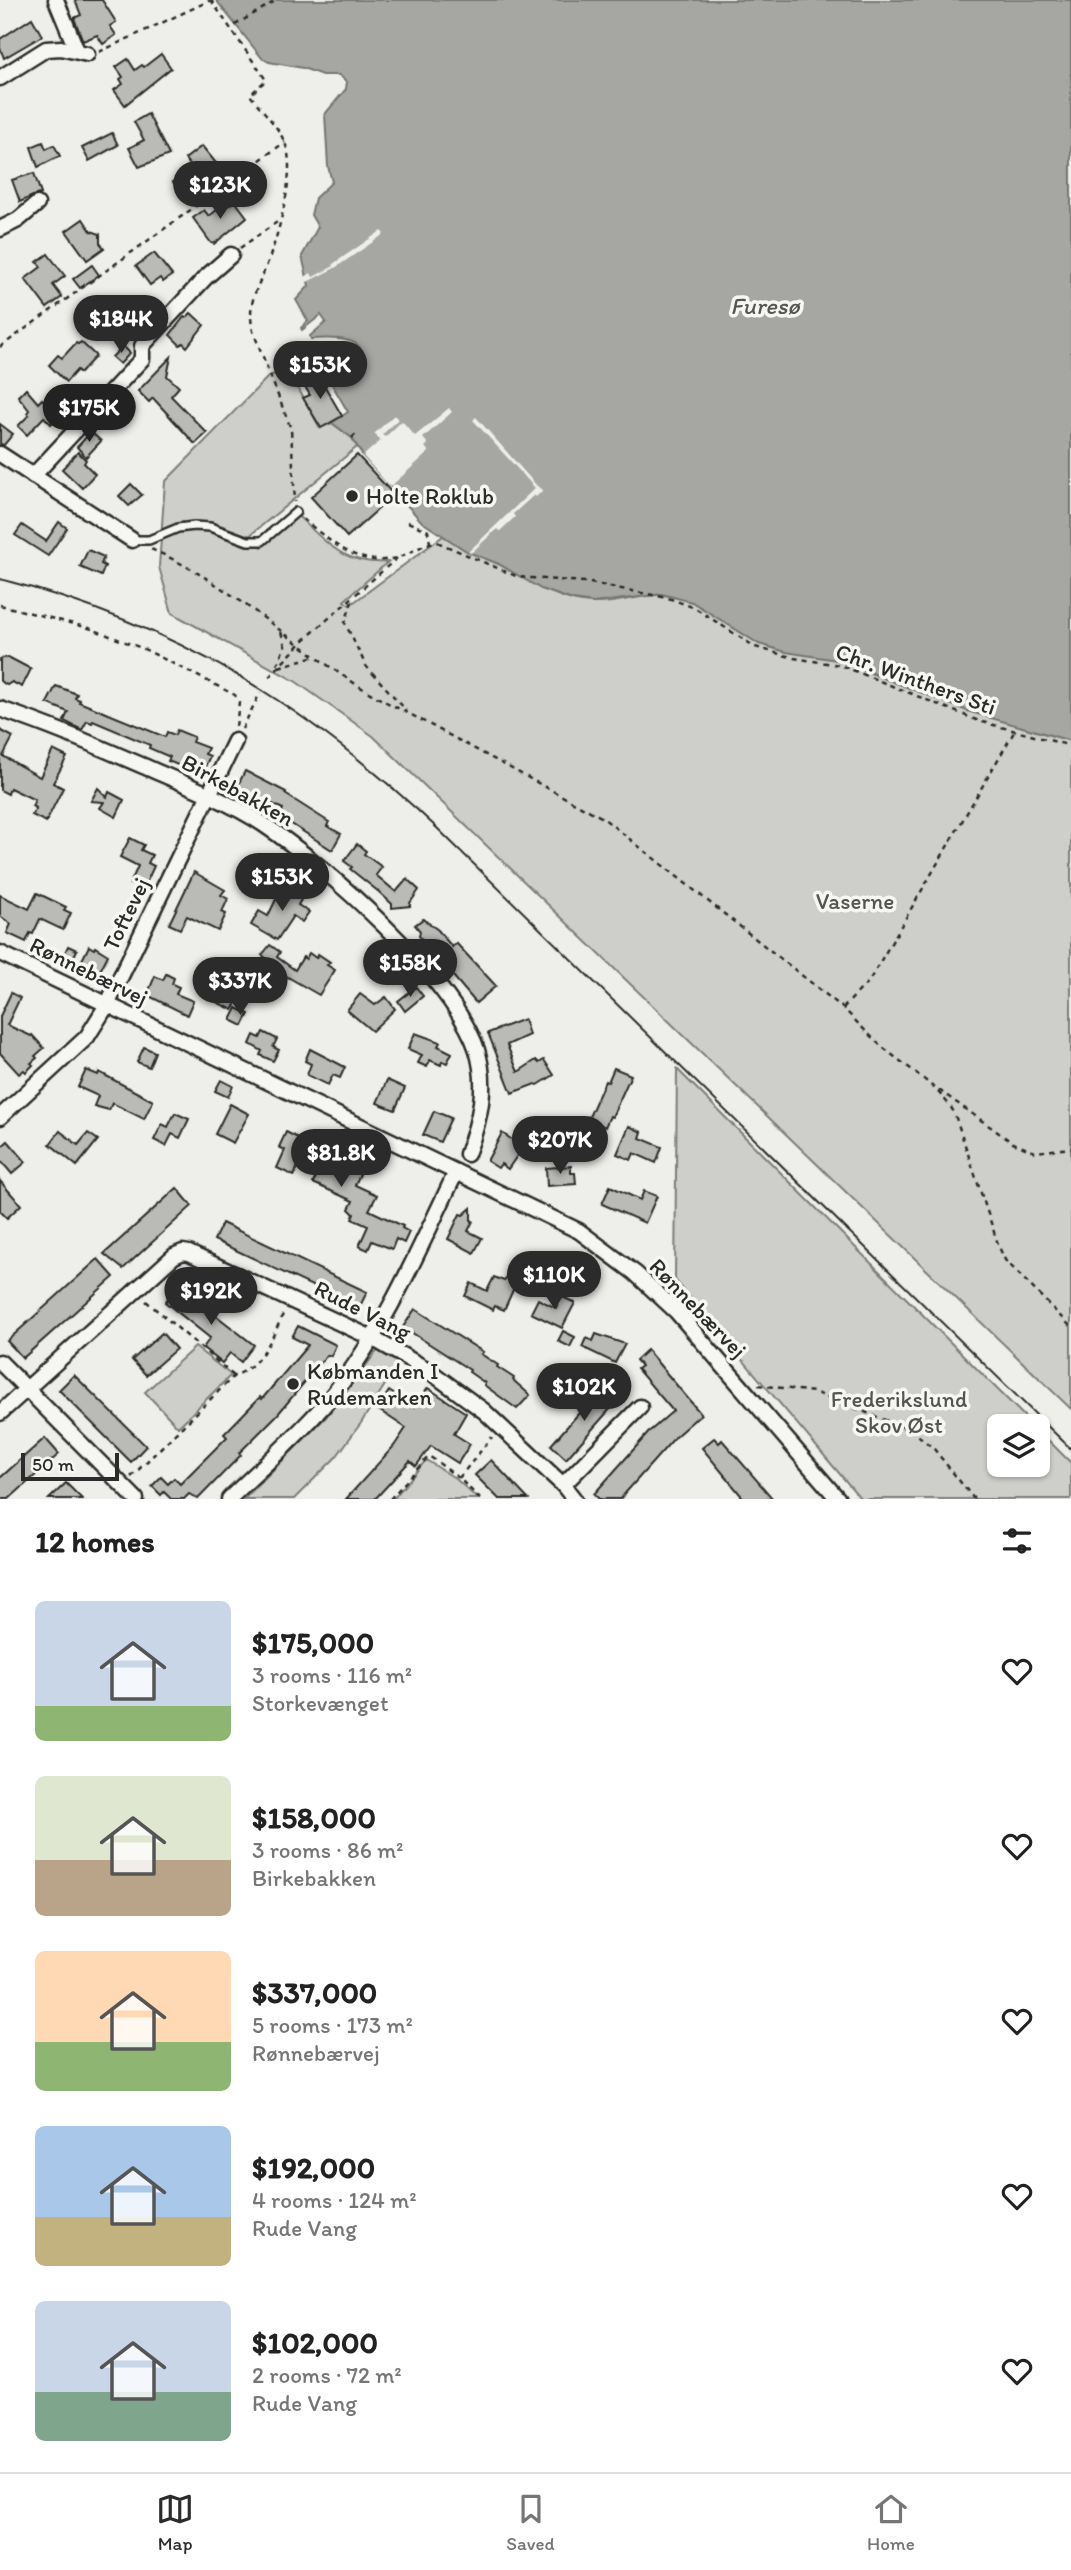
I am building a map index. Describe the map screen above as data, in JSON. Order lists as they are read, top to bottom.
{
  "streets": {
    "street": [
      "Birkebakken",
      "Toftevej",
      "Rønnebærvej",
      "Rude Vang"
    ],
    "path": ["Chr. Winthers Sti"]
  },
  "crossings": [
    ["Birkebakken", "Toftevej"],
    ["Toftevej", "Rønnebærvej"]
  ],
  "water": ["Furesø"],
  "parks": ["Vaserne", "Frederikslund Skov Øst"],
  "places": ["Holte Roklub", "Købmanden I Rudemarken"],
  "scale_bar": "50 m",
  "page": {
    "price": [
      "$123K",
      "$184K",
      "$153K",
      "$175K",
      "$153K",
      "$158K",
      "$337K",
      "$207K",
      "$81.8K",
      "$110K",
      "$192K",
      "$102K"
    ],
    "scale": "50 m",
    "heading": "12 homes",
    "list": [
      {
        "name": "$175,000",
        "note": "3 rooms · 116 m² · Storkevænget"
      },
      {
        "name": "$158,000",
        "note": "3 rooms · 86 m² · Birkebakken"
      },
      {
        "name": "$337,000",
        "note": "5 rooms · 173 m² · Rønnebærvej"
      },
      {
        "name": "$192,000",
        "note": "4 rooms · 124 m² · Rude Vang"
      },
      {
        "name": "$102,000",
        "note": "2 rooms · 72 m² · Rude Vang"
      }
    ],
    "tabs": ["Map", "Saved", "Home"]
  }
}
